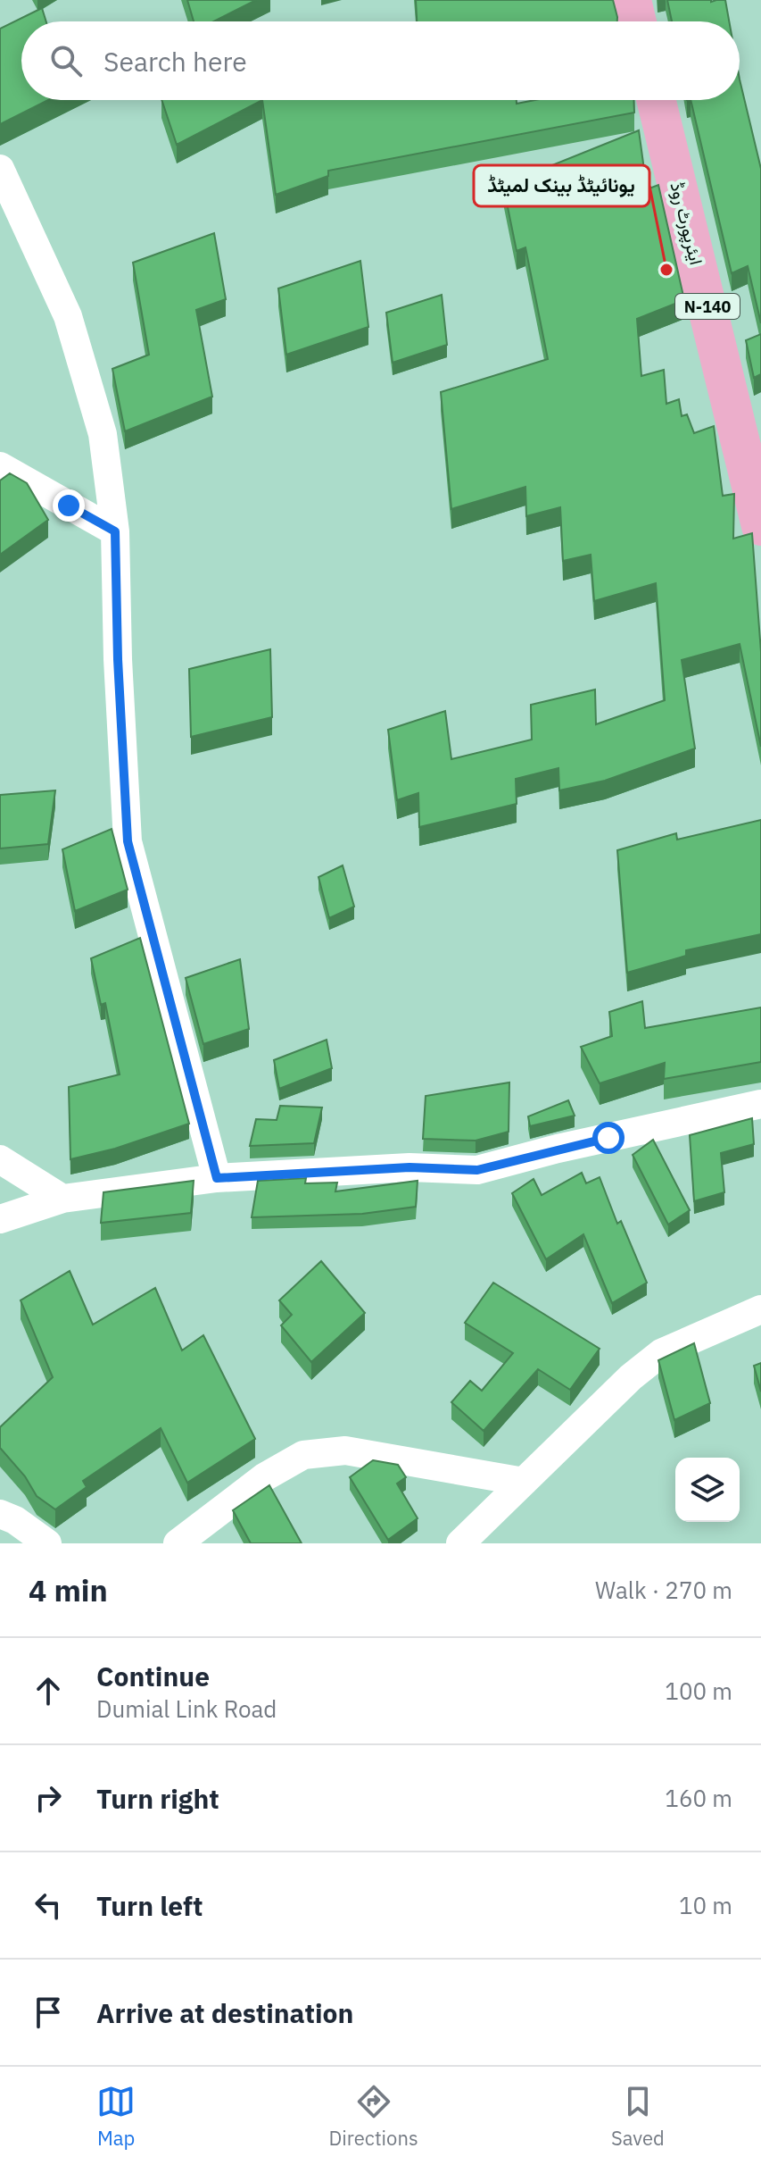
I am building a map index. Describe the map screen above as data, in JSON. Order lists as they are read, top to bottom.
{
  "streets": {
    "highway": ["ایئرپورٹ روڈ", "N-140"]
  },
  "places": ["یونائیٹڈ بینک لمیٹڈ"],
  "page": {
    "search": "Search here",
    "heading": ["4 min", "Walk · 270 m"],
    "list": [
      ["Continue", "Dumial Link Road", "100 m"],
      ["Turn right", "160 m"],
      ["Turn left", "10 m"],
      "Arrive at destination"
    ],
    "nav": ["Map", "Directions", "Saved"]
  }
}
